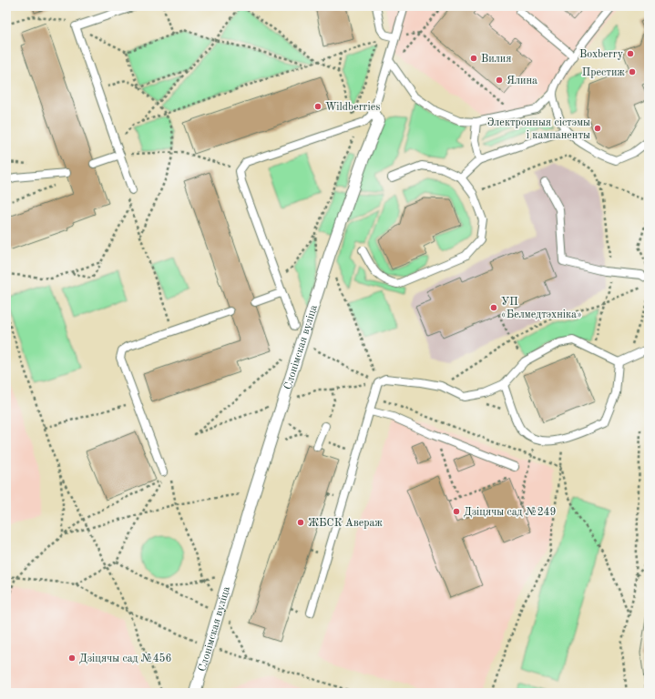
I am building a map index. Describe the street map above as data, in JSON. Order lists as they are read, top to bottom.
{
  "streets": {
    "street": ["Слонімская вуліца"]
  },
  "places": [
    "Boxberry",
    "Вилия",
    "Престиж",
    "Ялина",
    "Wildberries",
    "Электронныя сістэмы і кампаненты",
    "УП «Белмедтэхніка»",
    "Дзіцячы сад №249",
    "ЖБСК Авераж",
    "Дзіцячы сад №456"
  ]
}
